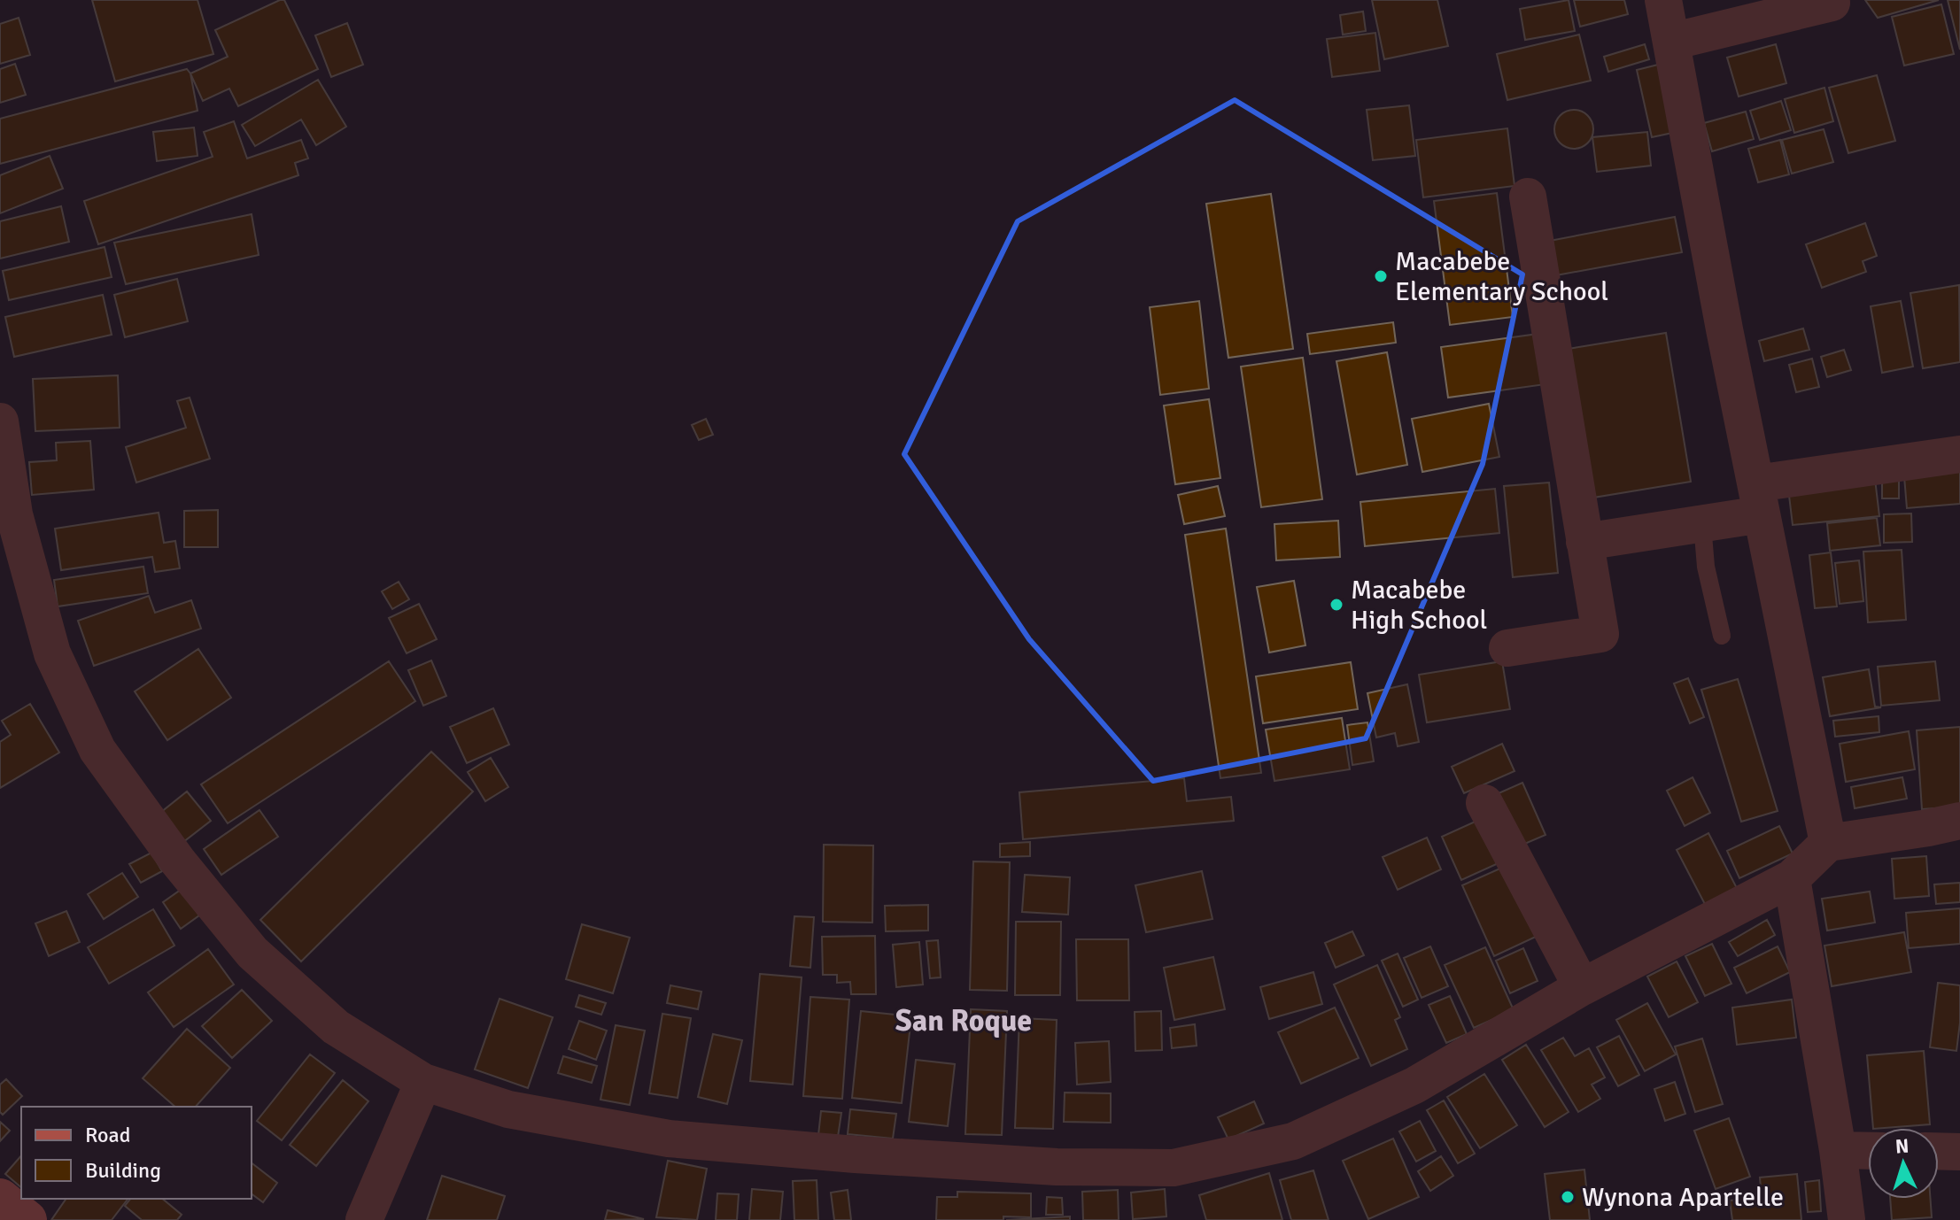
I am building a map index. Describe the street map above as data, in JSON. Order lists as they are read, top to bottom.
{
  "districts": ["San Roque"],
  "places": ["Macabebe Elementary School", "Macabebe High School", "Wynona Apartelle"],
  "legend": ["Road", "Building"],
  "north": "top"
}
